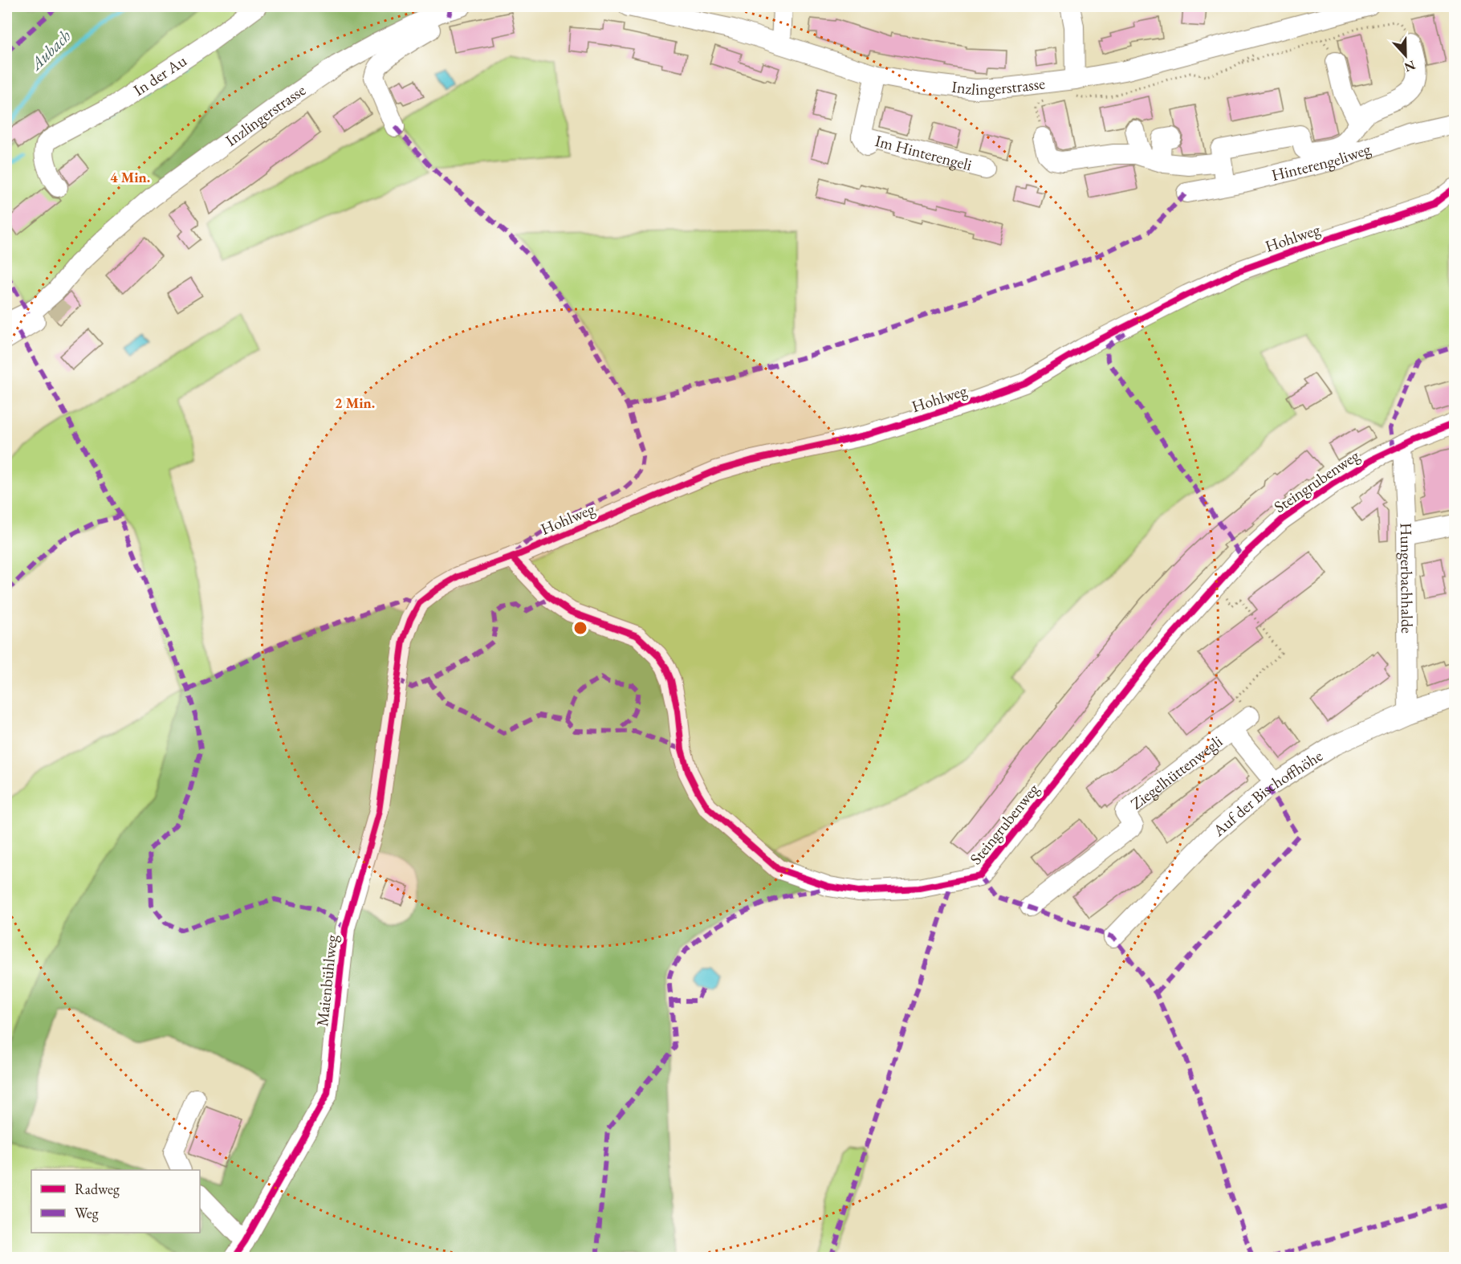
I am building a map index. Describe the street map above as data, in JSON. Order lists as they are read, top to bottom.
{
  "streets": {
    "street": [
      "In der Au",
      "Inzlingerstrasse",
      "Im Hinterengeli",
      "Hinterengeliweg",
      "Hohlweg",
      "Steingrubenweg",
      "Hungerbachhalde",
      "Ziegelhüttenwegli",
      "Auf der Bischoffhöhe",
      "Maienbühlweg"
    ]
  },
  "crossings": [
    ["Inzlingerstrasse", "Im Hinterengeli"],
    ["Hohlweg", "Steingrubenweg"],
    ["Hohlweg", "Maienbühlweg"],
    ["Steingrubenweg", "Hungerbachhalde"],
    ["Hungerbachhalde", "Auf der Bischoffhöhe"],
    ["Ziegelhüttenwegli", "Auf der Bischoffhöhe"]
  ],
  "water": ["Aubach"],
  "legend": ["Radweg", "Weg"],
  "north": "bottom",
  "rings": ["4 Min.", "2 Min."]
}
